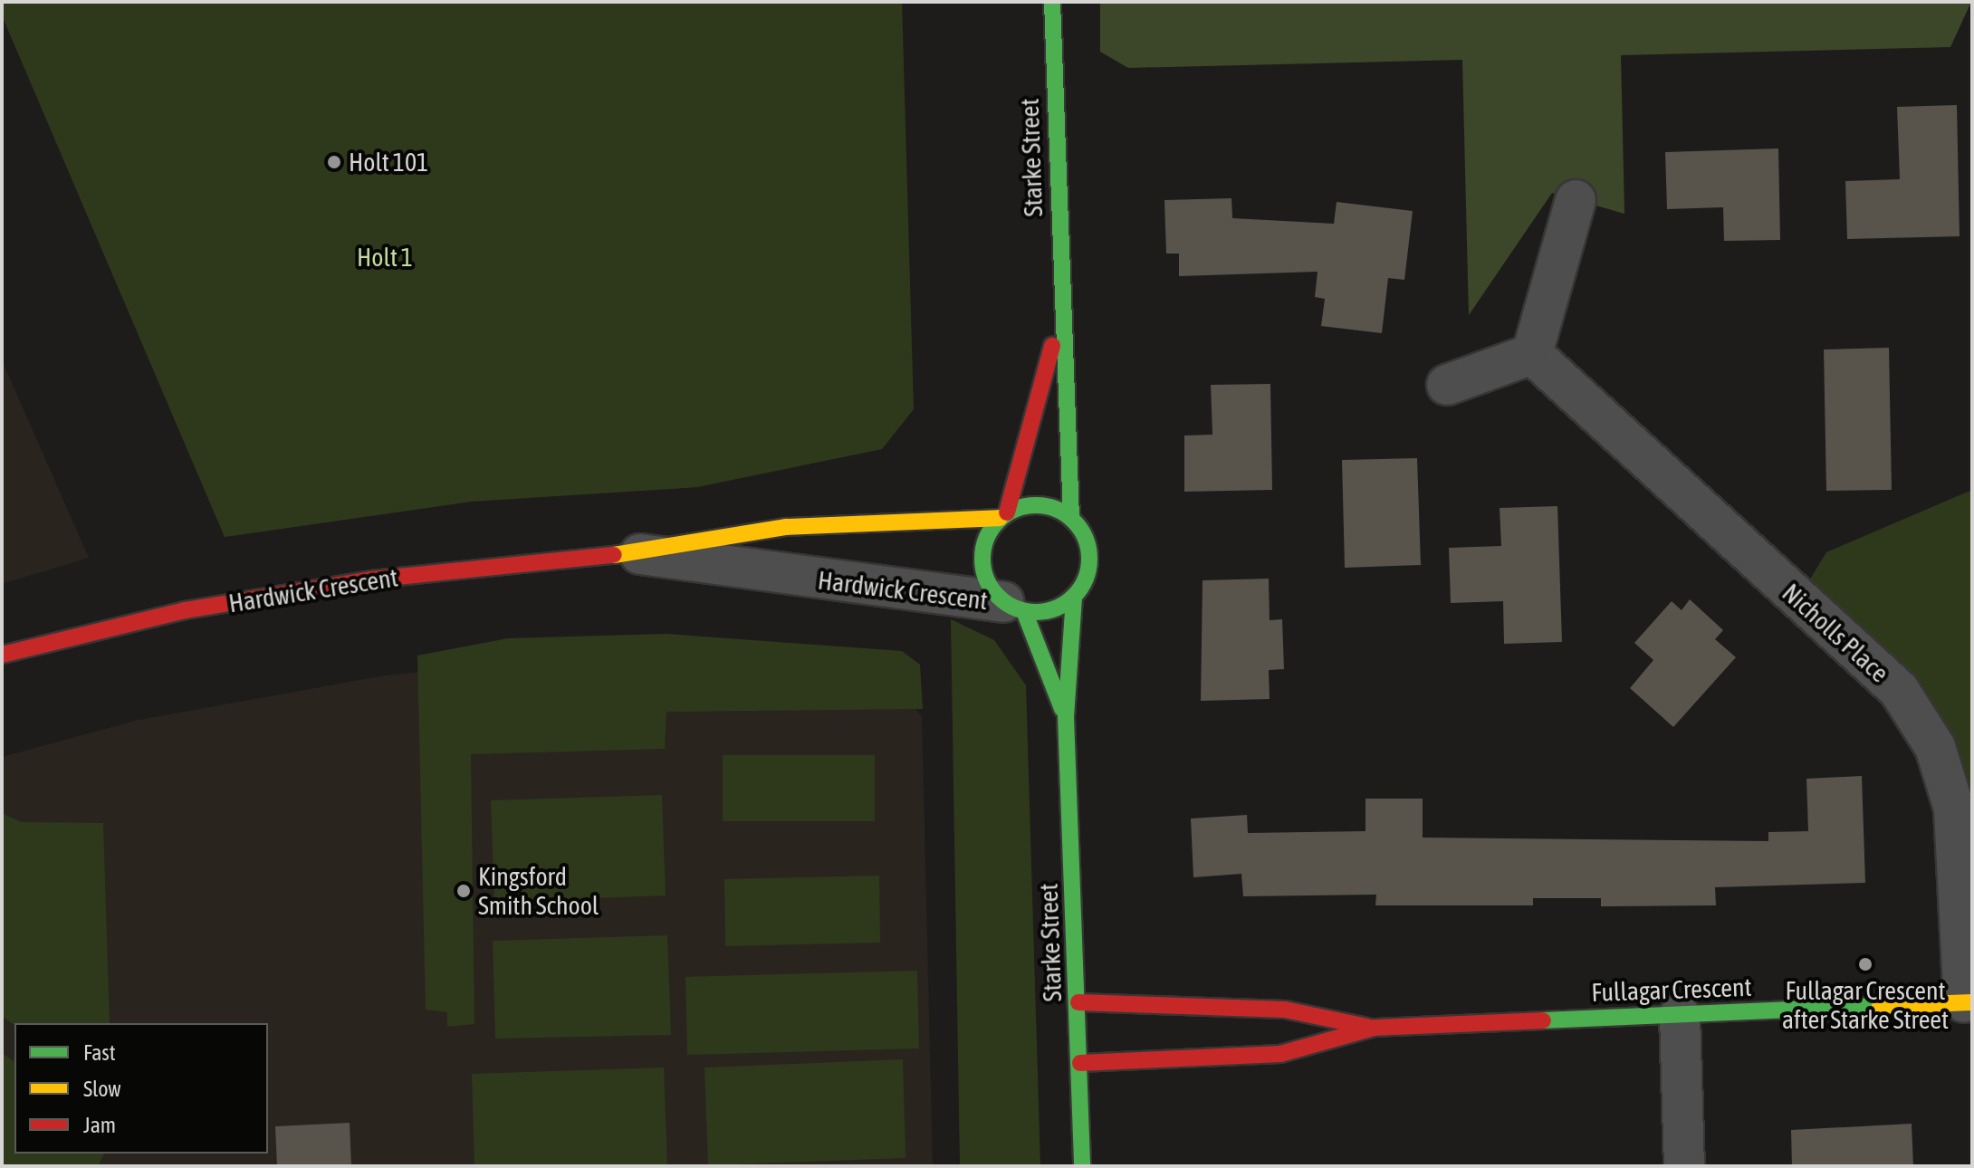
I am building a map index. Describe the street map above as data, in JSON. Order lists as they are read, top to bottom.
{
  "streets": {
    "street": [
      "Starke Street",
      "Hardwick Crescent",
      "Nicholls Place",
      "Fullagar Crescent"
    ]
  },
  "crossings": [
    ["Starke Street", "Hardwick Crescent"],
    ["Starke Street", "Fullagar Crescent"],
    ["Nicholls Place", "Fullagar Crescent"]
  ],
  "parks": ["Holt 1"],
  "places": ["Holt 101", "Kingsford Smith School", "Fullagar Crescent after Starke Street"],
  "legend": ["Fast", "Slow", "Jam"]
}
